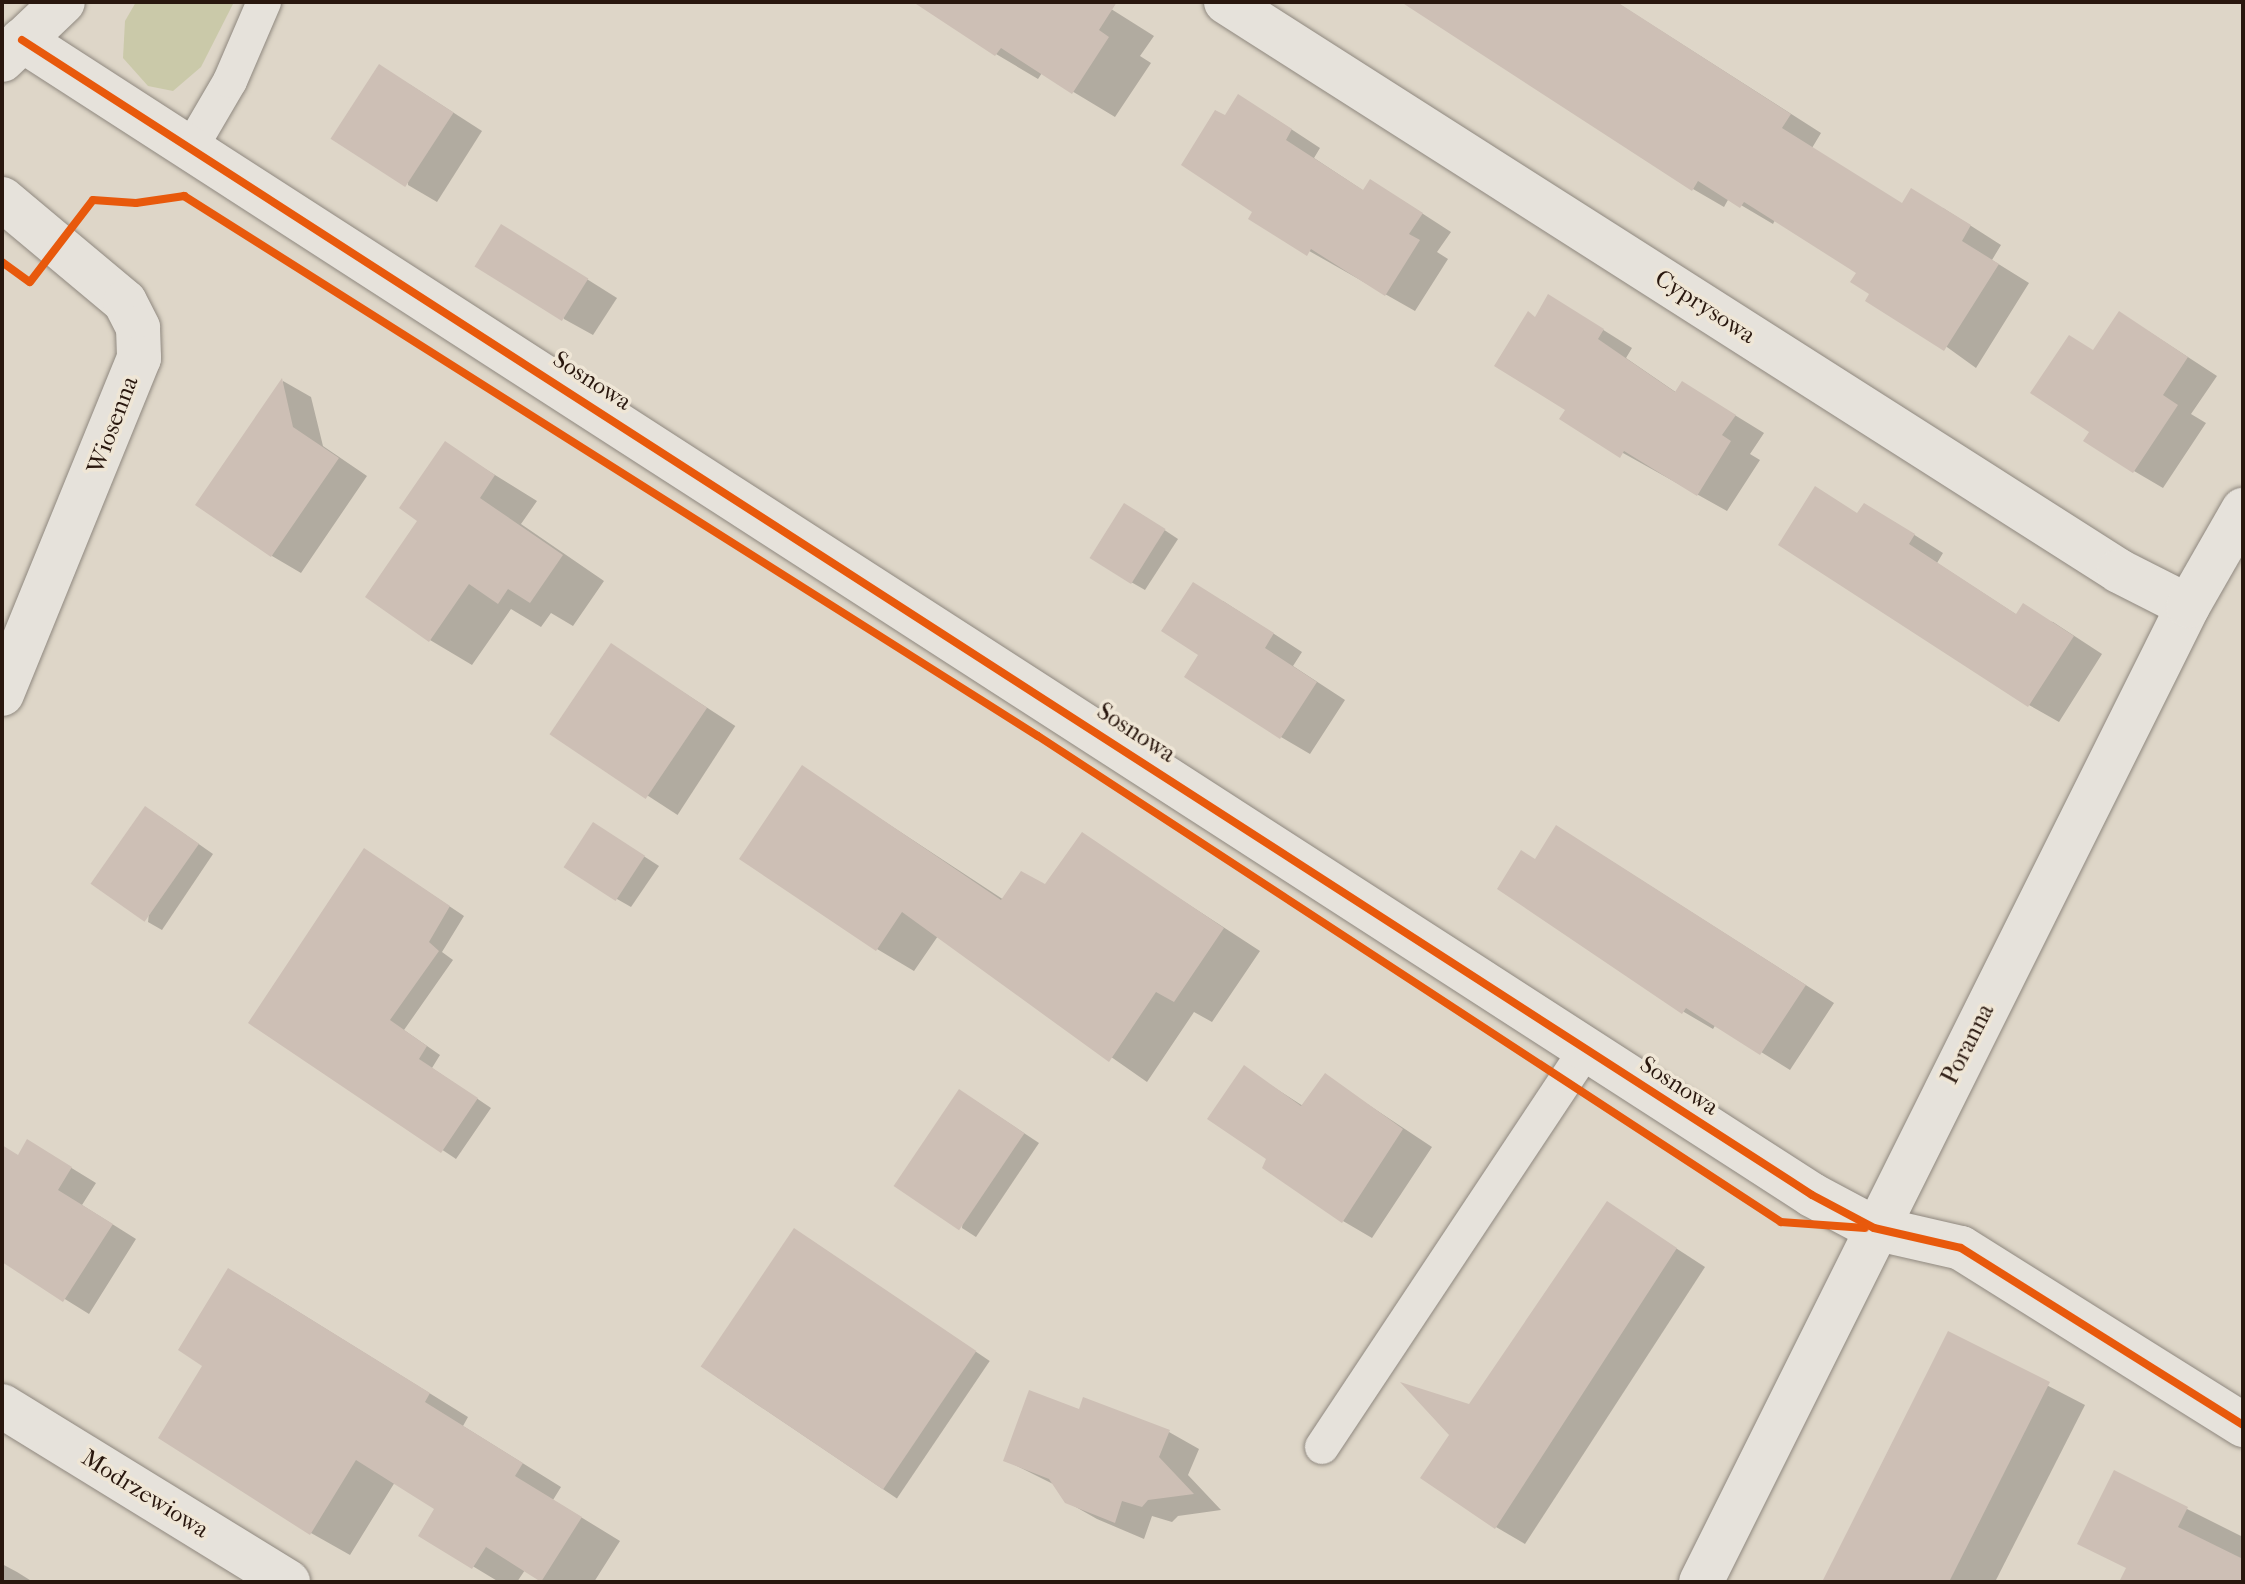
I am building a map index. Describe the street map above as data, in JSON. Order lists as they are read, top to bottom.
{
  "streets": {
    "street": [
      "Cyprysowa",
      "Sosnowa",
      "Wiosenna",
      "Poranna",
      "Modrzewiowa"
    ]
  },
  "crossings": [
    ["Cyprysowa", "Poranna"],
    ["Sosnowa", "Poranna"]
  ]
}
